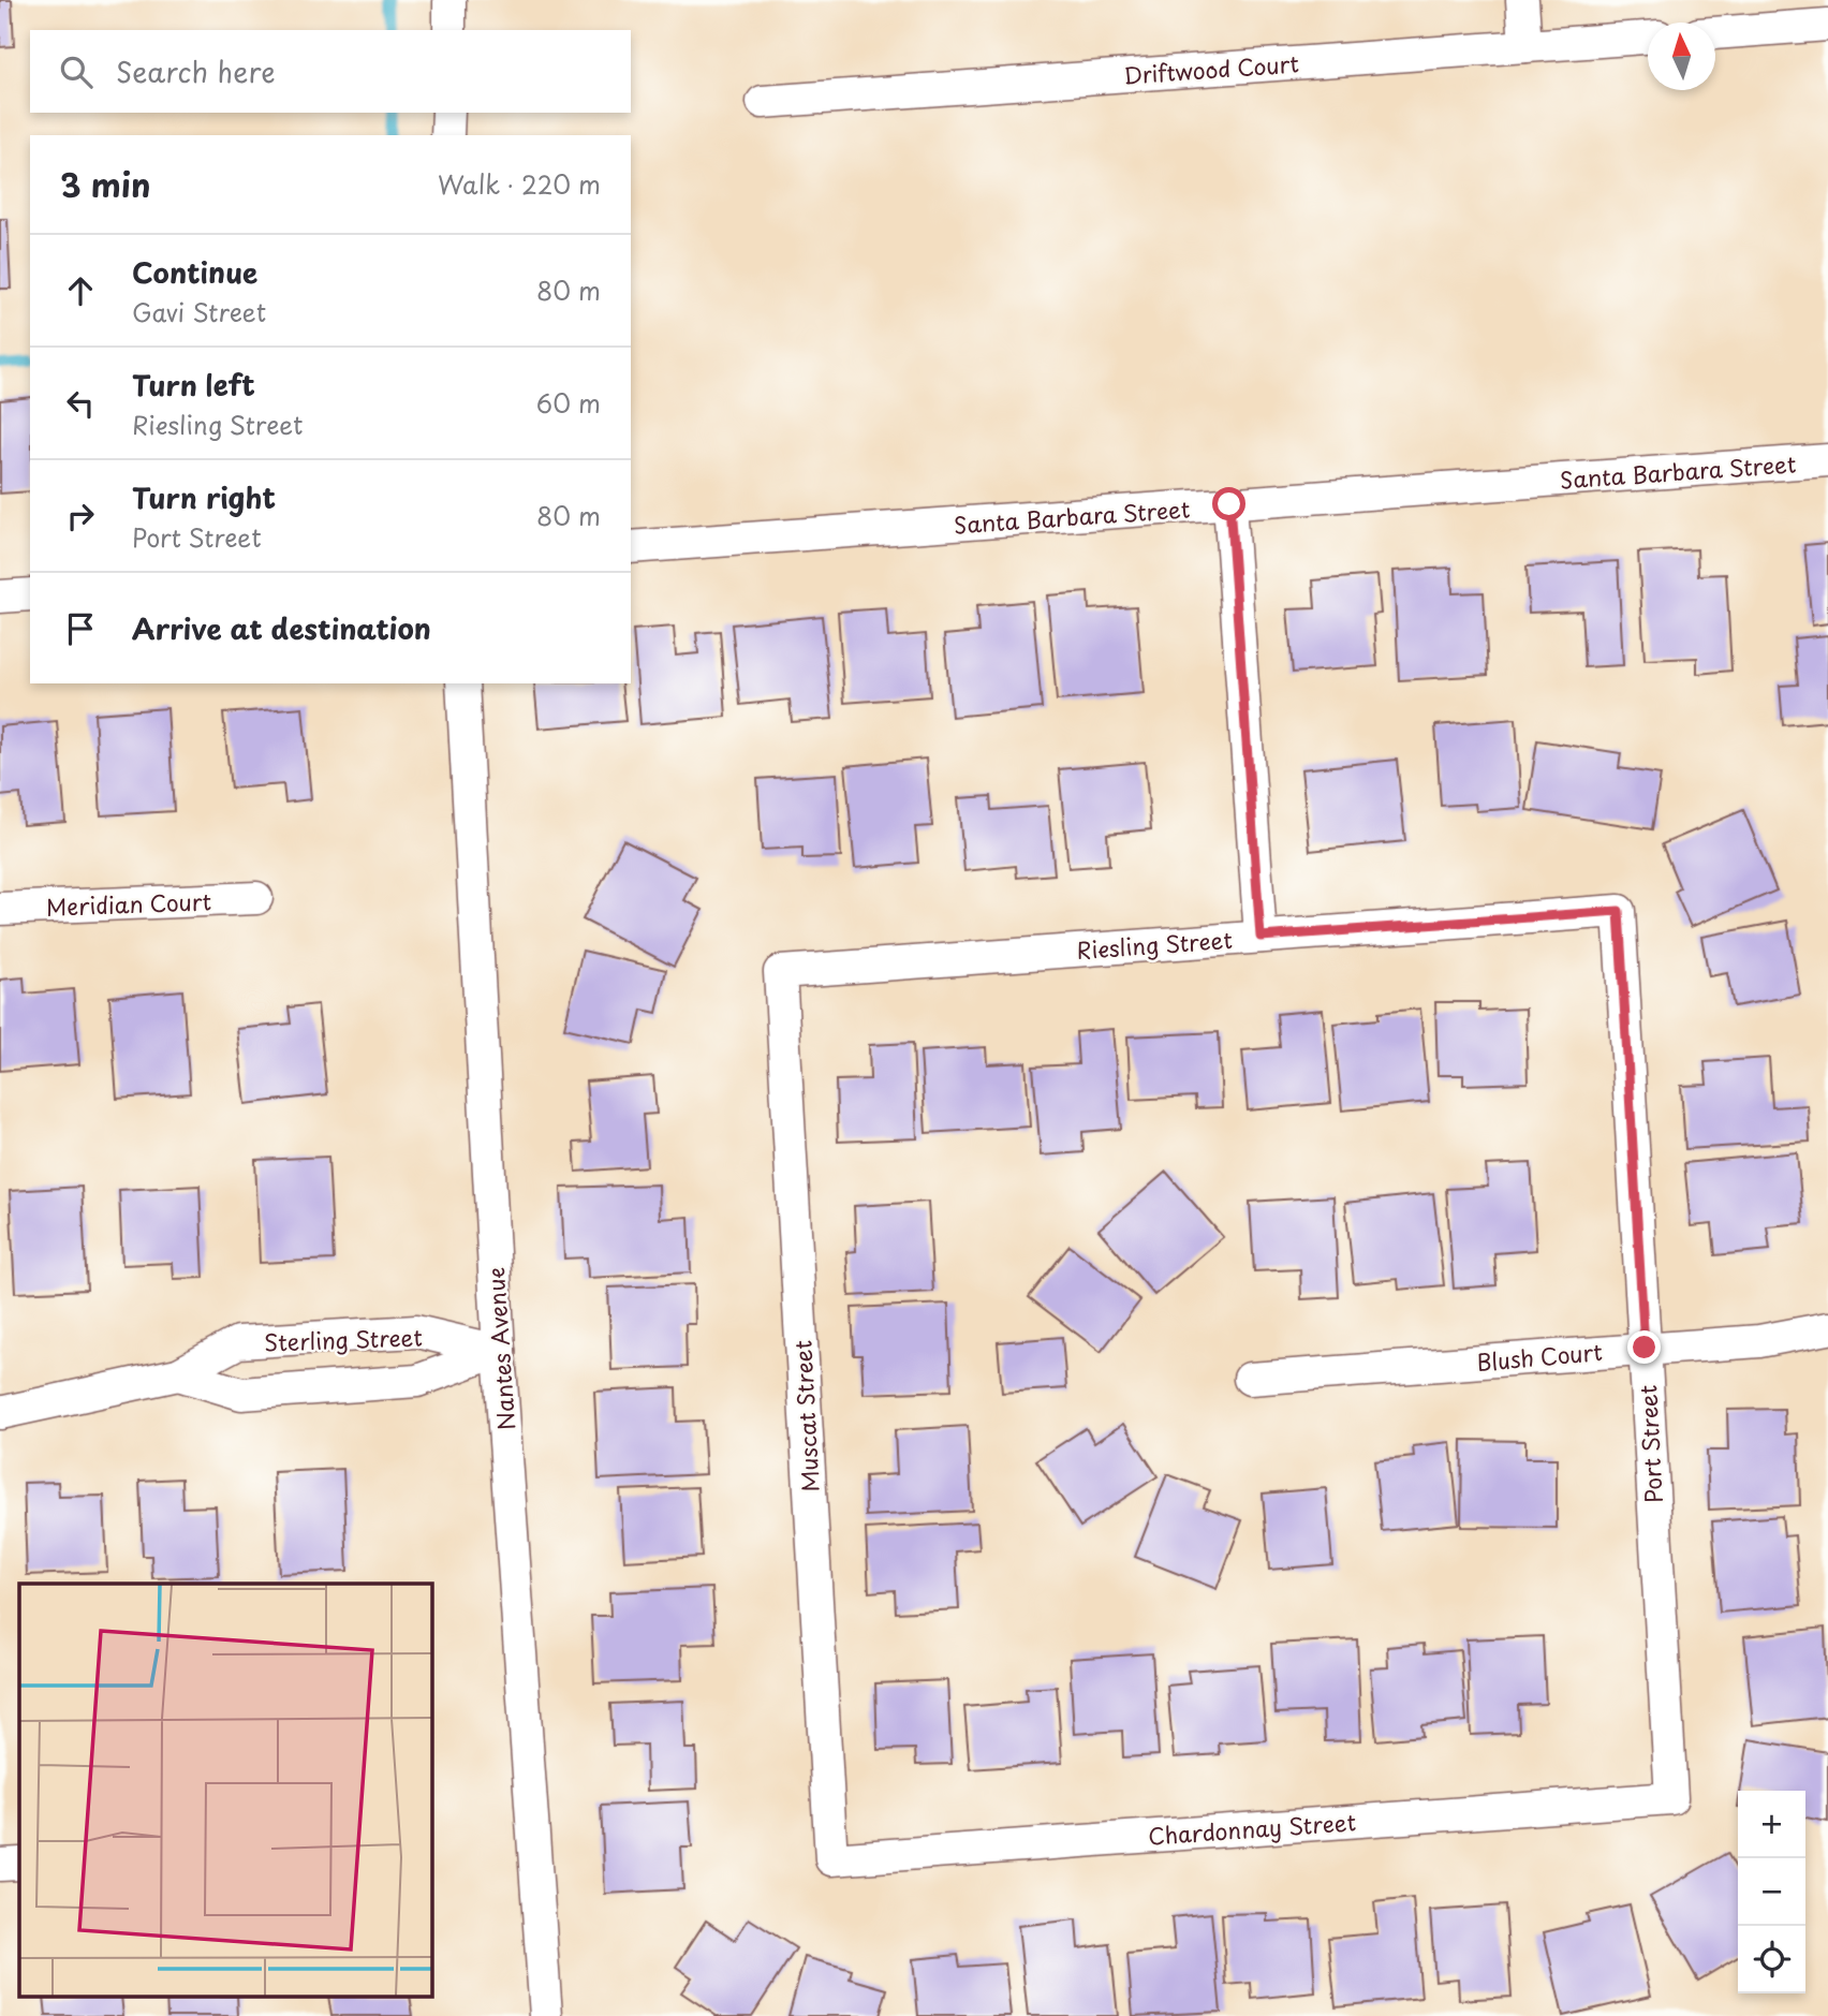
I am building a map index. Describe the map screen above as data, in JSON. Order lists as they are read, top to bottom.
{
  "streets": {
    "street": [
      "Driftwood Court",
      "Santa Barbara Street",
      "Meridian Court",
      "Riesling Street",
      "Sterling Street",
      "Nantes Avenue",
      "Blush Court",
      "Muscat Street",
      "Port Street",
      "Chardonnay Street"
    ]
  },
  "crossings": [
    ["Riesling Street", "Muscat Street"],
    ["Riesling Street", "Port Street"],
    ["Sterling Street", "Nantes Avenue"],
    ["Blush Court", "Port Street"],
    ["Muscat Street", "Chardonnay Street"],
    ["Port Street", "Chardonnay Street"]
  ],
  "north": "top",
  "page": {
    "search": "Search here",
    "heading": ["3 min", "Walk · 220 m"],
    "list": [
      ["Continue", "Gavi Street", "80 m"],
      ["Turn left", "Riesling Street", "60 m"],
      ["Turn right", "Port Street", "80 m"],
      "Arrive at destination"
    ],
    "map_buttons": ["+", "−"]
  }
}
